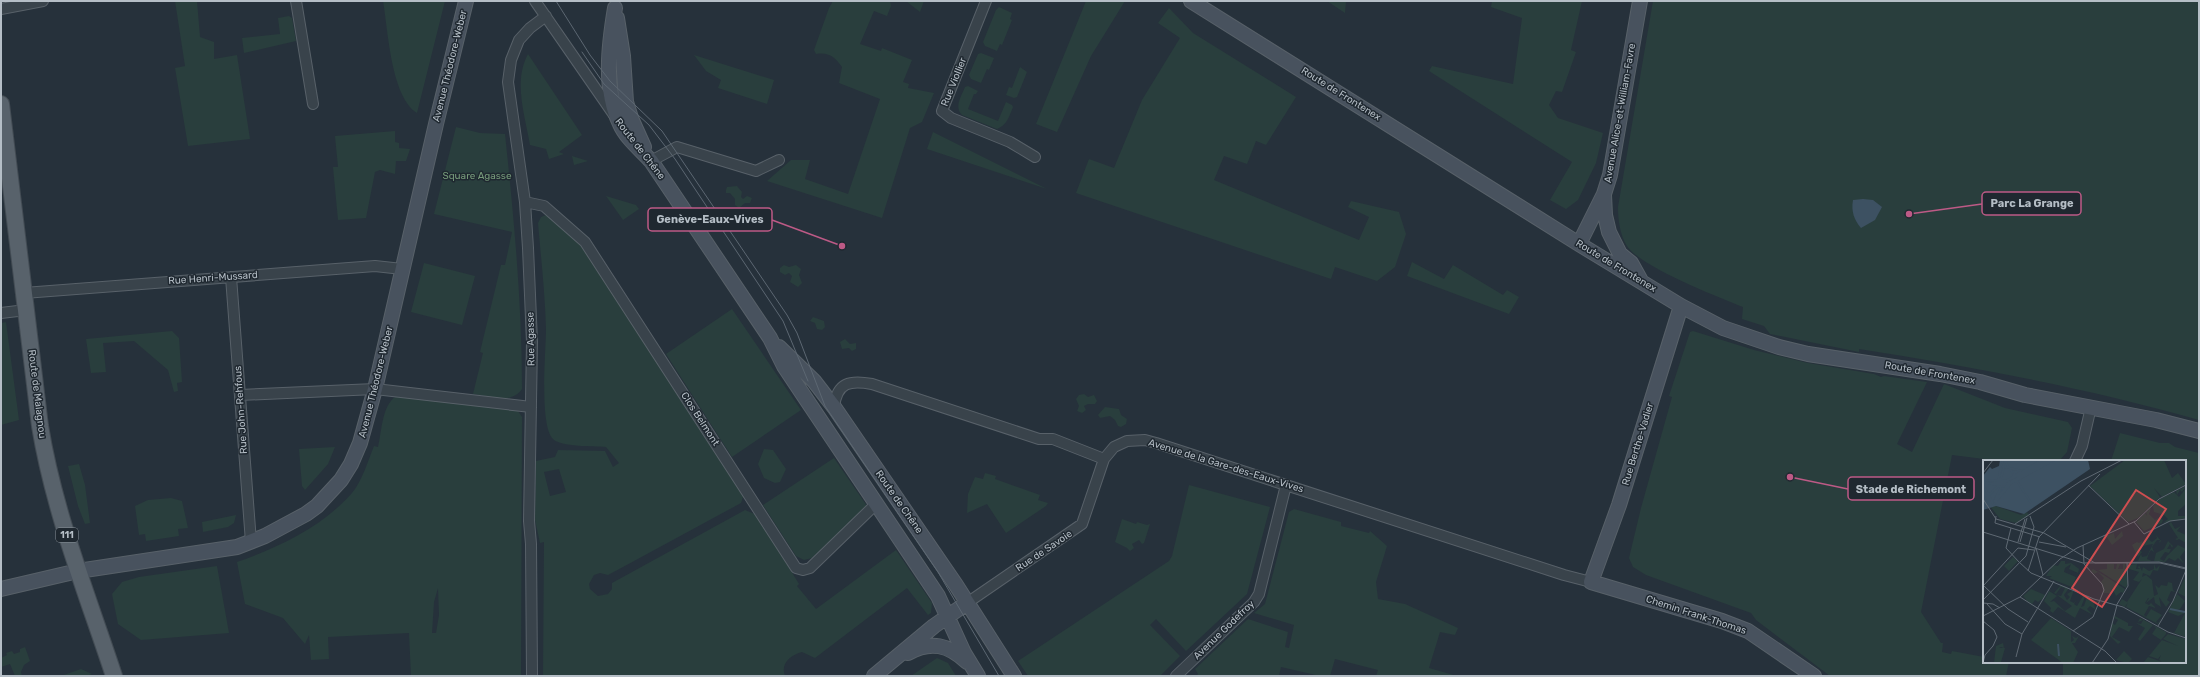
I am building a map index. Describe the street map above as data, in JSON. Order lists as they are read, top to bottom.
{
  "streets": {
    "main road": [
      "Avenue Théodore-Weber",
      "Route de Frontenex",
      "Avenue Alice-et-William-Favre",
      "Route de Chêne",
      "Route de Malagnou",
      "Rue Berthe-Vadier",
      "111",
      "Chemin Frank-Thomas"
    ],
    "street": [
      "Rue Viollier",
      "Rue Henri-Mussard",
      "Rue Agasse",
      "Rue John-Rehfous",
      "Clos Belmont",
      "Avenue de la Gare-des-Eaux-Vives",
      "Rue de Savoie",
      "Avenue Godefroy"
    ]
  },
  "crossings": [
    ["Avenue Théodore-Weber", "Rue Henri-Mussard"],
    ["Avenue Théodore-Weber", "Route de Malagnou"],
    ["Avenue Théodore-Weber", "Rue John-Rehfous"],
    ["Route de Frontenex", "Avenue Alice-et-William-Favre"],
    ["Route de Frontenex", "Rue Berthe-Vadier"],
    ["Route de Chêne", "Rue Agasse"],
    ["Route de Chêne", "Clos Belmont"],
    ["Route de Chêne", "Rue de Savoie"],
    ["Rue Henri-Mussard", "Route de Malagnou"],
    ["Rue Henri-Mussard", "Rue John-Rehfous"],
    ["Rue Agasse", "Clos Belmont"],
    ["Rue Berthe-Vadier", "Avenue de la Gare-des-Eaux-Vives"],
    ["Rue Berthe-Vadier", "Chemin Frank-Thomas"],
    ["Avenue de la Gare-des-Eaux-Vives", "Rue de Savoie"],
    ["Avenue de la Gare-des-Eaux-Vives", "Chemin Frank-Thomas"],
    ["Avenue de la Gare-des-Eaux-Vives", "Avenue Godefroy"]
  ],
  "parks": ["Square Agasse"],
  "places": ["Parc La Grange", "Genève-Eaux-Vives", "Stade de Richemont"]
}
